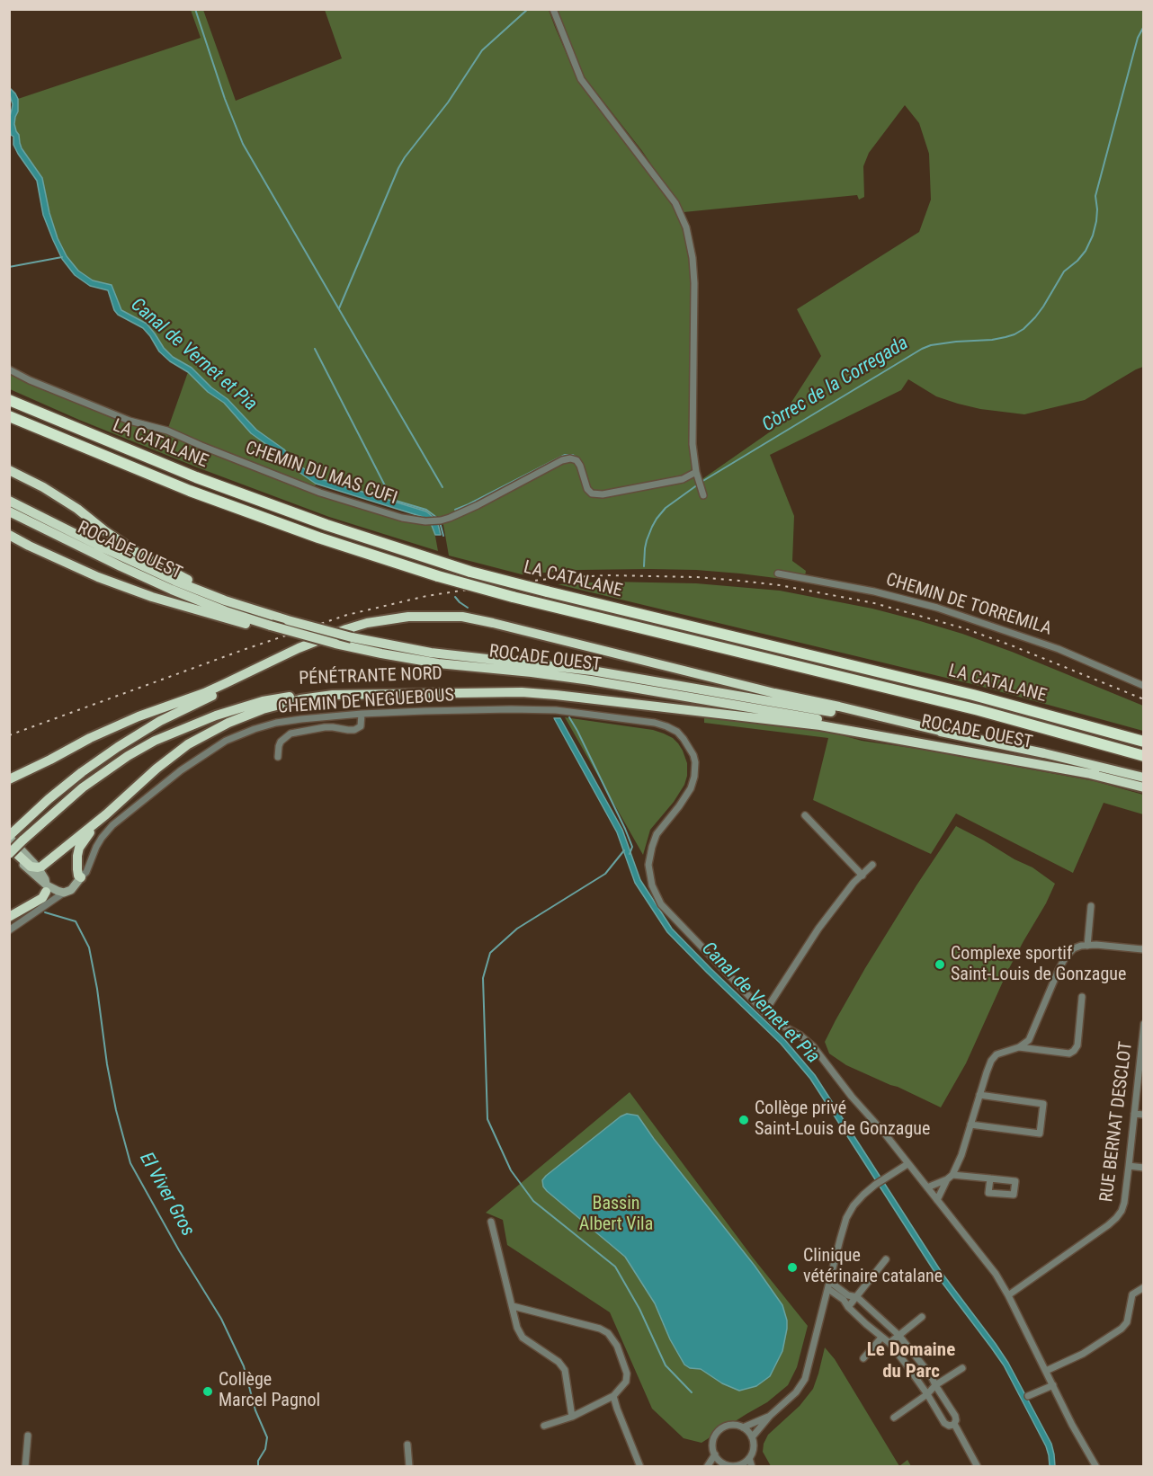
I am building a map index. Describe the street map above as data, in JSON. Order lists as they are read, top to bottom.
{
  "streets": {
    "highway": ["LA CATALANE", "ROCADE OUEST", "PÉNÉTRANTE NORD"],
    "street": [
      "CHEMIN DU MAS CUFI",
      "CHEMIN DE TORREMILA",
      "CHEMIN DE NEGUEBOUS",
      "RUE BERNAT DESCLOT"
    ]
  },
  "crossings": [
    ["ROCADE OUEST", "PÉNÉTRANTE NORD"]
  ],
  "districts": ["Le Domaine du Parc"],
  "water": ["Canal de Vernet et Pia", "Còrrec de la Corregada", "El Viver Gros"],
  "parks": ["Bassin Albert Vila"],
  "places": [
    "Complexe sportif Saint-Louis de Gonzague",
    "Collège privé Saint-Louis de Gonzague",
    "Clinique vétérinaire catalane",
    "Collège Marcel Pagnol"
  ]
}
